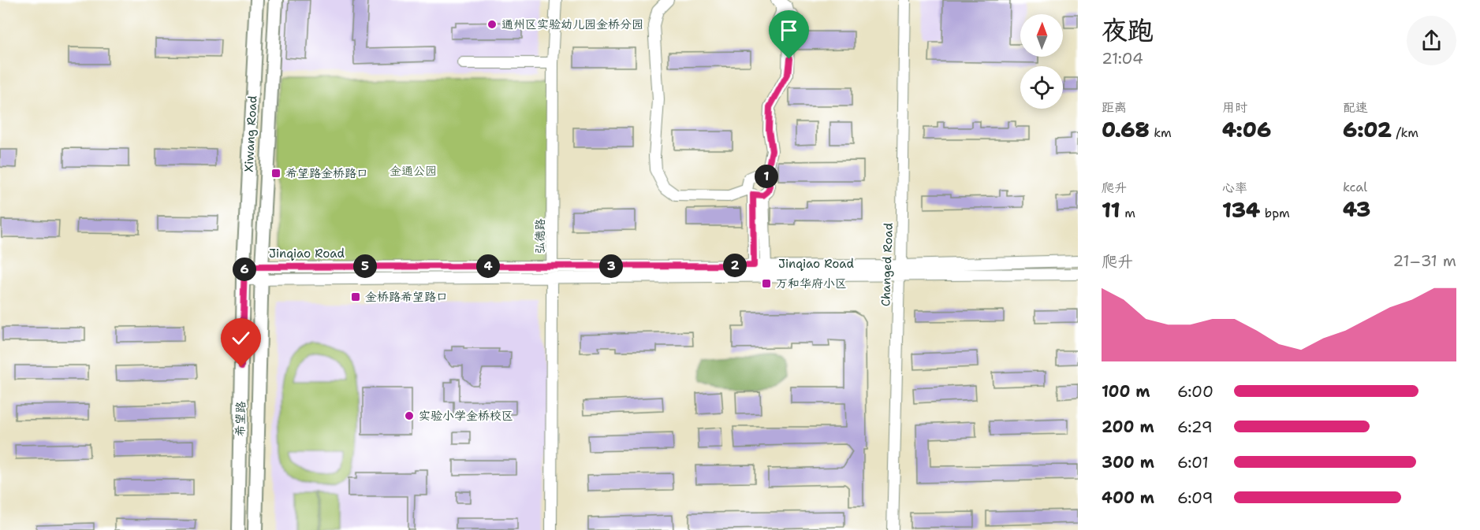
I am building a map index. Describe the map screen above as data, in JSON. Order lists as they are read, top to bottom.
{
  "streets": {
    "main road": ["Xiwang Road", "希望路"],
    "street": ["弘德路", "Jinqiao Road", "Changed Road"]
  },
  "crossings": [
    ["Xiwang Road", "Jinqiao Road"],
    ["Xiwang Road", "希望路"],
    ["弘德路", "Jinqiao Road"],
    ["Jinqiao Road", "Changed Road"],
    ["Jinqiao Road", "希望路"]
  ],
  "parks": ["金通公园"],
  "places": {
    "other": ["通州区实验幼儿园金桥分园", "实验小学金桥校区"],
    "transit": ["希望路金桥路口", "万和华府小区", "金桥路希望路口"]
  },
  "north": "top",
  "page": {
    "heading": ["夜跑", "21:04"],
    "stats": [
      ["距离", "0.68 km"],
      ["用时", "4:06"],
      ["配速", "6:02 /km"],
      ["爬升", "11 m"],
      ["心率", "134 bpm"],
      ["kcal", "43"]
    ],
    "pins": [
      "1",
      "2",
      "3",
      "4",
      "5",
      "6"
    ],
    "chart": ["爬升", "21–31 m"],
    "list": [
      {
        "name": "100 m",
        "note": "6:00"
      },
      {
        "name": "200 m",
        "note": "6:29"
      },
      {
        "name": "300 m",
        "note": "6:01"
      },
      {
        "name": "400 m",
        "note": "6:09"
      }
    ]
  }
}
